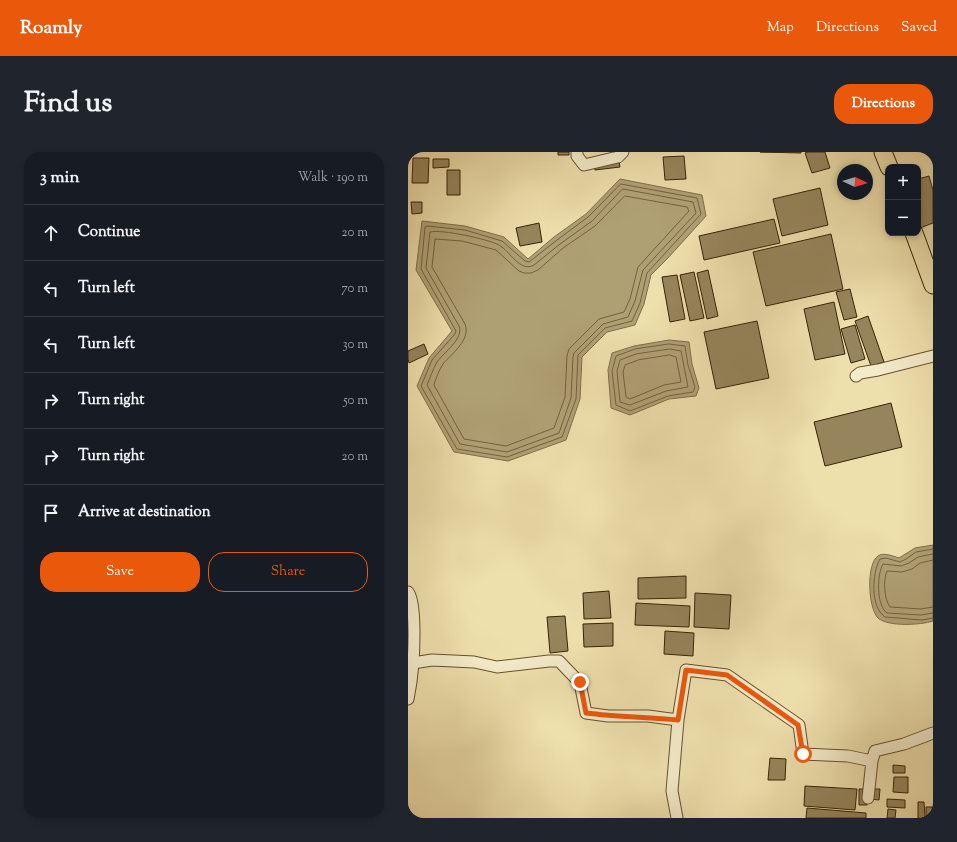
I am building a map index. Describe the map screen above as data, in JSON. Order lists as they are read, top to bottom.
{
  "north": "right",
  "page": {
    "header": "Roamly",
    "nav": ["Map", "Directions", "Saved"],
    "title": "Find us",
    "buttons": [
      "Directions",
      ["Save", "Share"]
    ],
    "heading": ["3 min", "Walk · 190 m"],
    "map_buttons": ["+", "−"],
    "list": [
      ["Continue", "20 m"],
      ["Turn left", "70 m"],
      ["Turn left", "30 m"],
      ["Turn right", "50 m"],
      ["Turn right", "20 m"],
      "Arrive at destination"
    ]
  }
}
